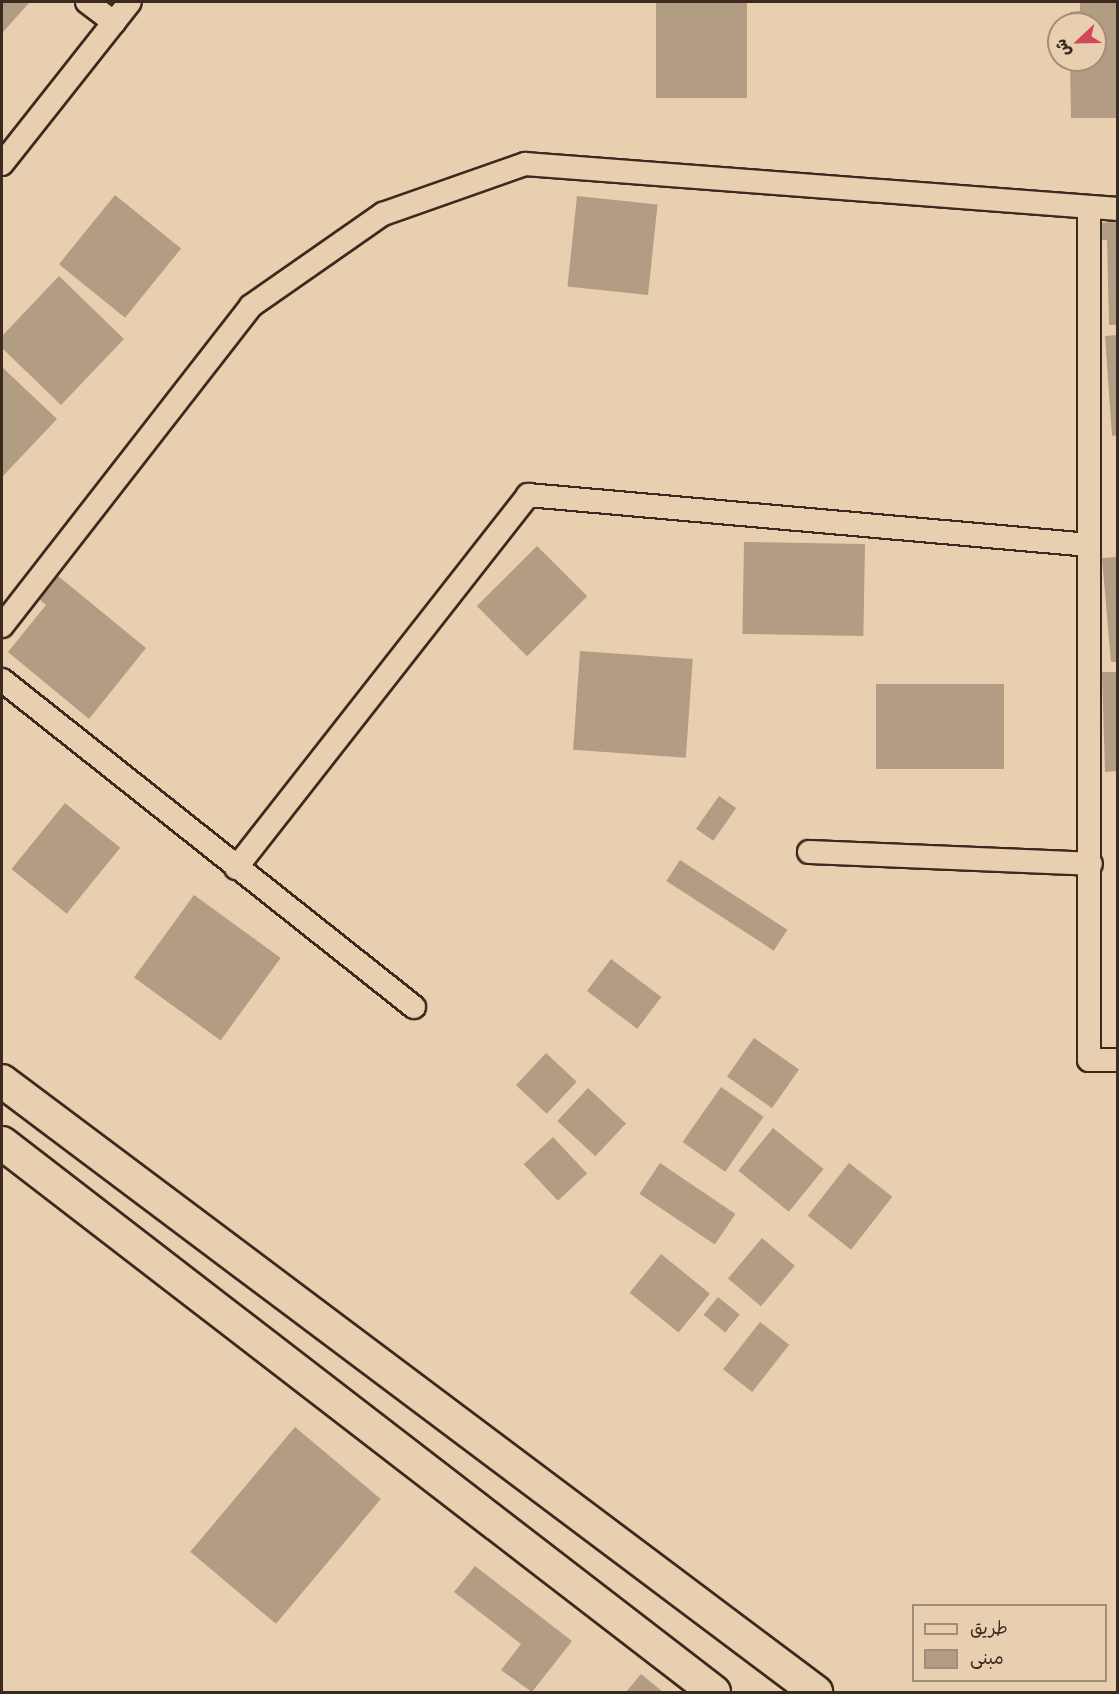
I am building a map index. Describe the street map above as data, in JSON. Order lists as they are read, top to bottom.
{
  "legend": ["طريق", "مبنى"],
  "north": "left"
}
